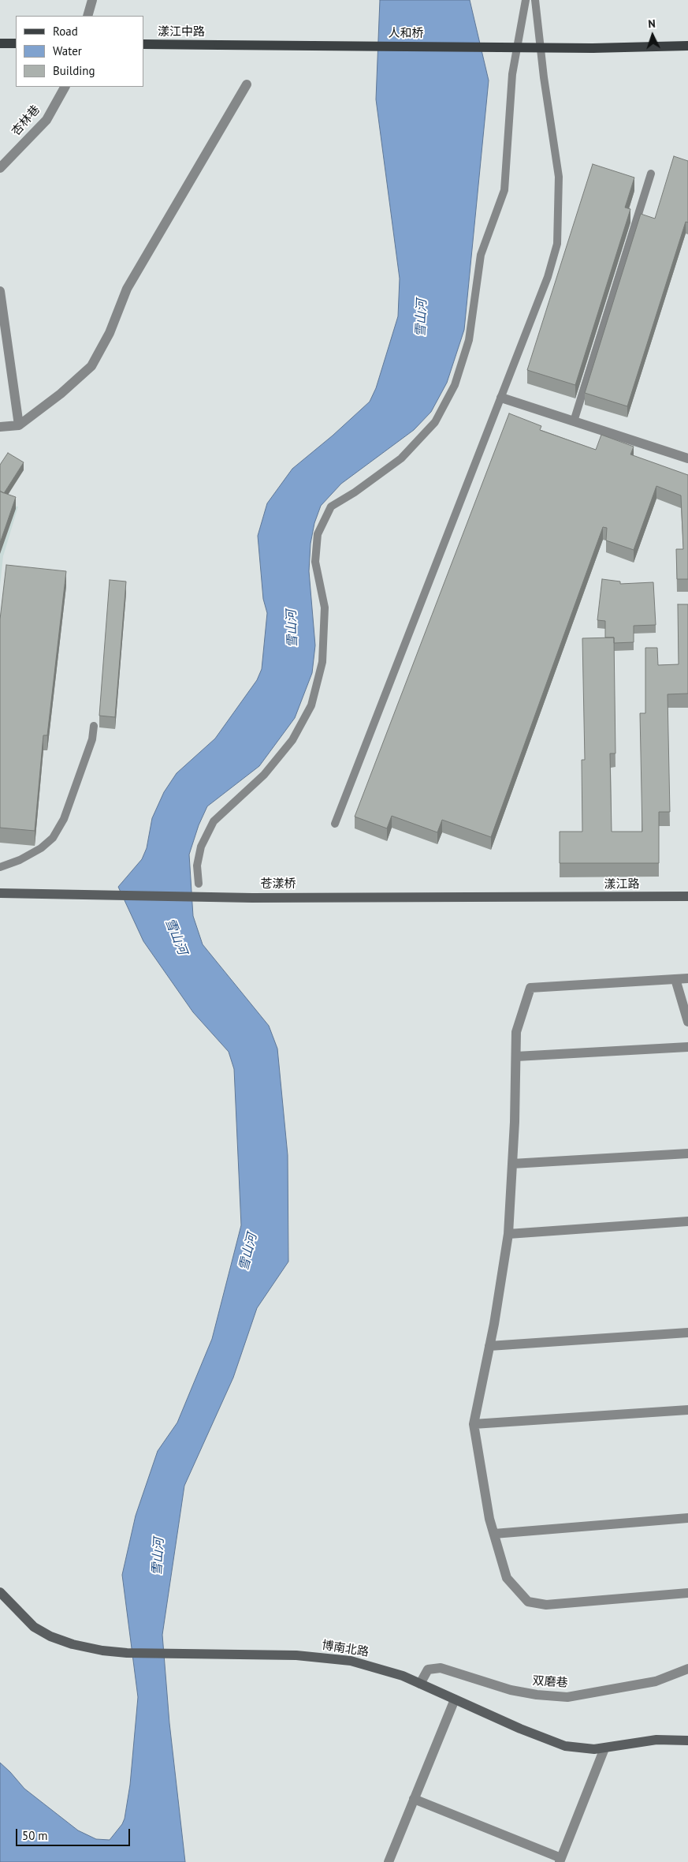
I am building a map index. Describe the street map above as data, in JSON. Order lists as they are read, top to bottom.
{
  "streets": {
    "main road": [
      "漾江中路",
      "人和桥",
      "苍漾桥",
      "漾江路",
      "博南北路"
    ],
    "street": ["杏林巷", "双磨巷"]
  },
  "crossings": [
    ["漾江中路", "人和桥"],
    ["苍漾桥", "漾江路"],
    ["博南北路", "双磨巷"]
  ],
  "water": ["雪山河"],
  "legend": ["Road", "Water", "Building"],
  "scale_bar": "50 m",
  "north": "top"
}
